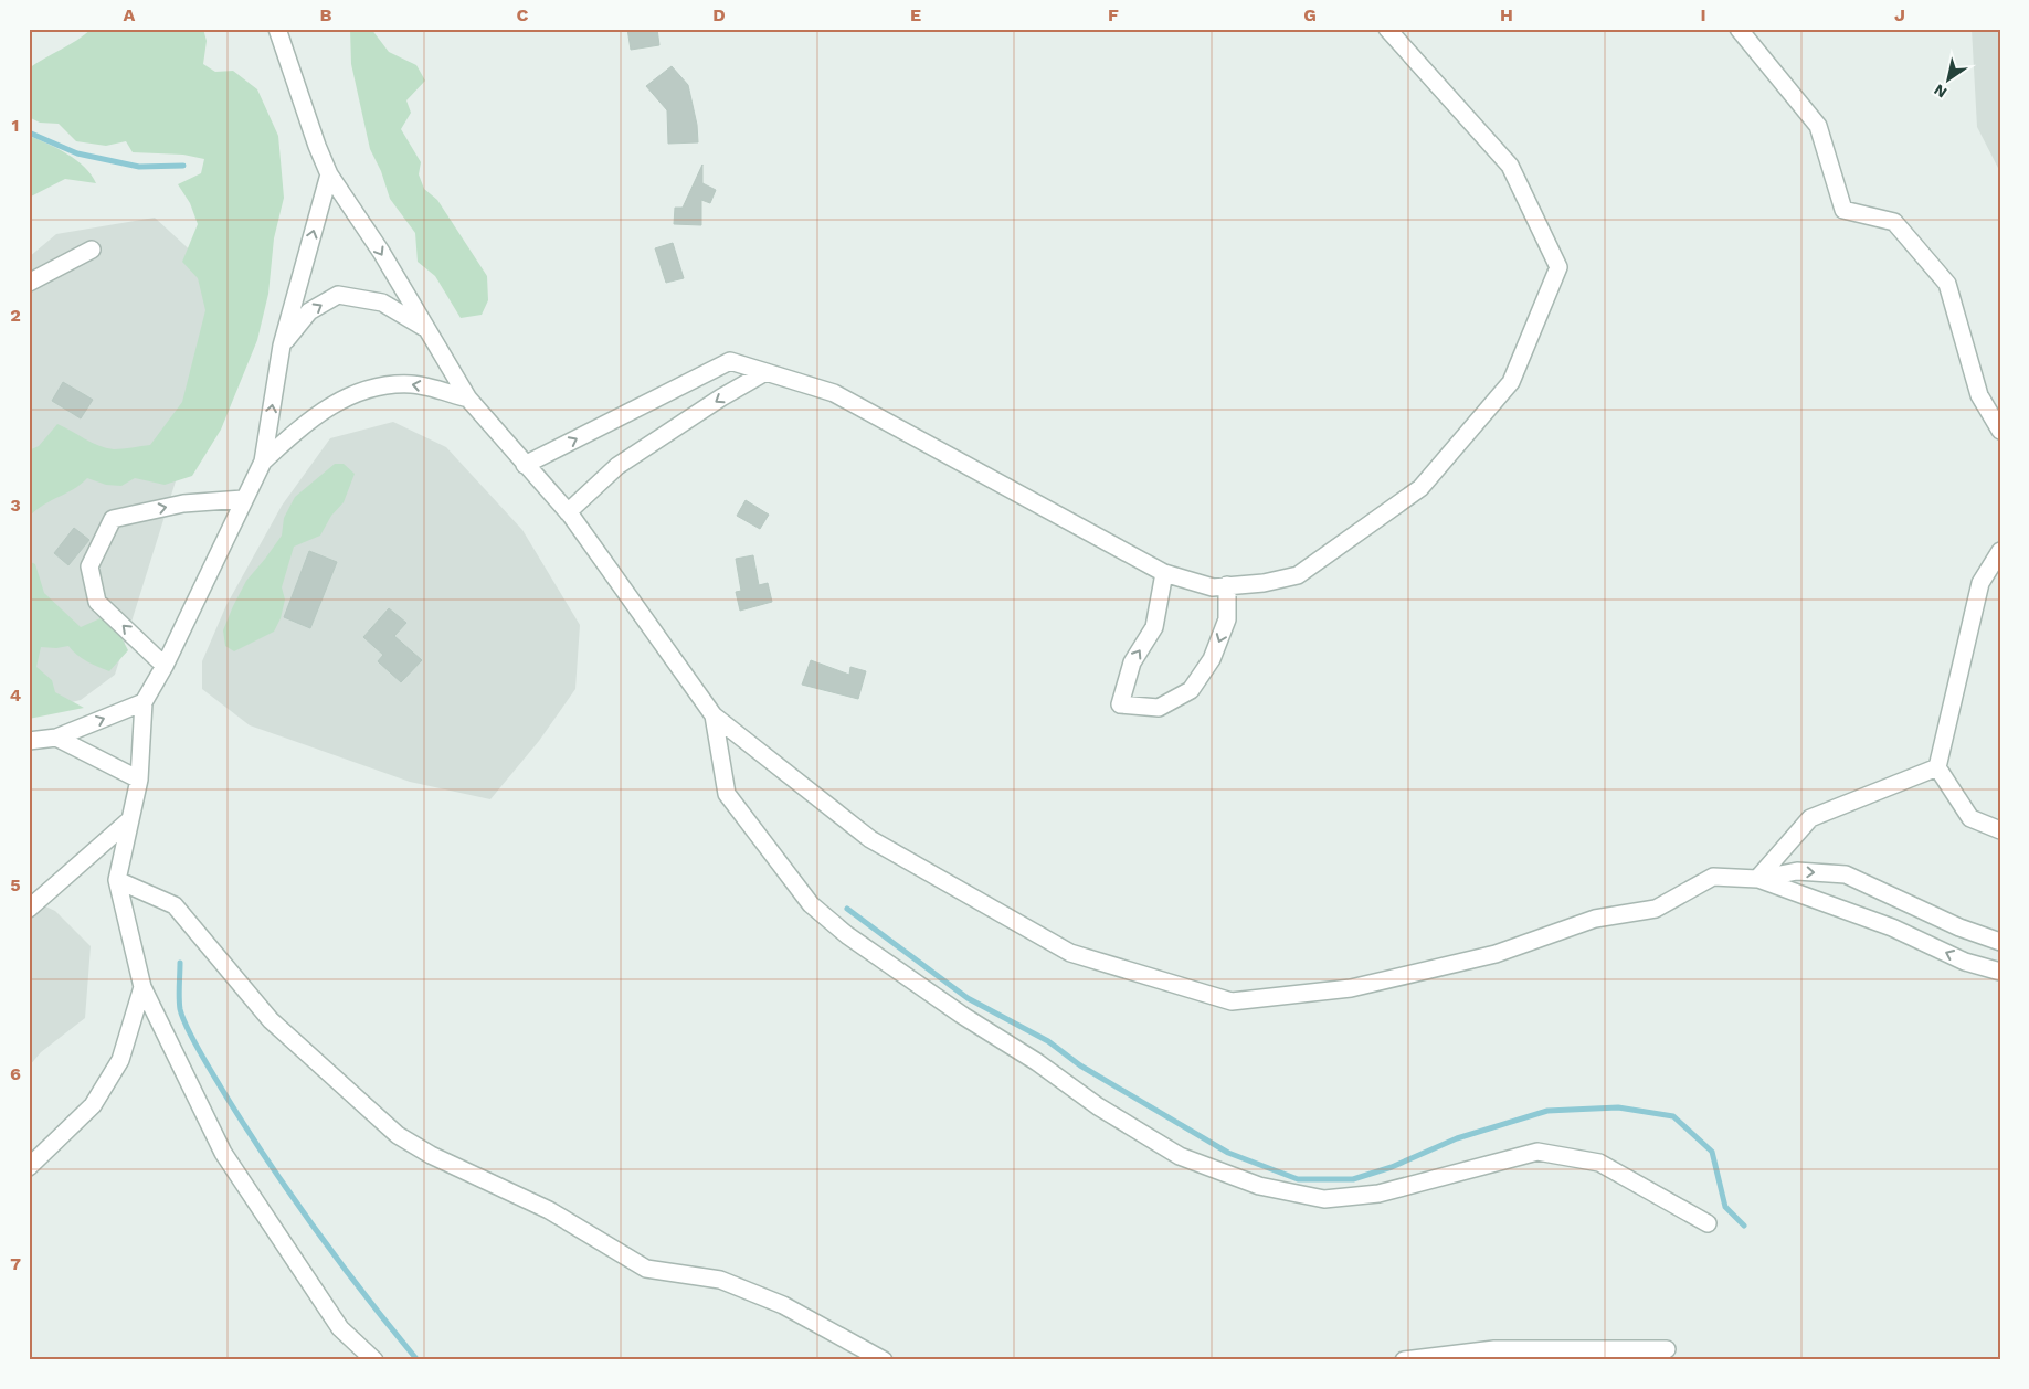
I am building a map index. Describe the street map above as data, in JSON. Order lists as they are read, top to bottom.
{
  "north": "bottom left",
  "grid": {
    "columns": [
      "A",
      "B",
      "C",
      "D",
      "E",
      "F",
      "G",
      "H",
      "I",
      "J"
    ],
    "rows": [
      "1",
      "2",
      "3",
      "4",
      "5",
      "6",
      "7"
    ]
  }
}
